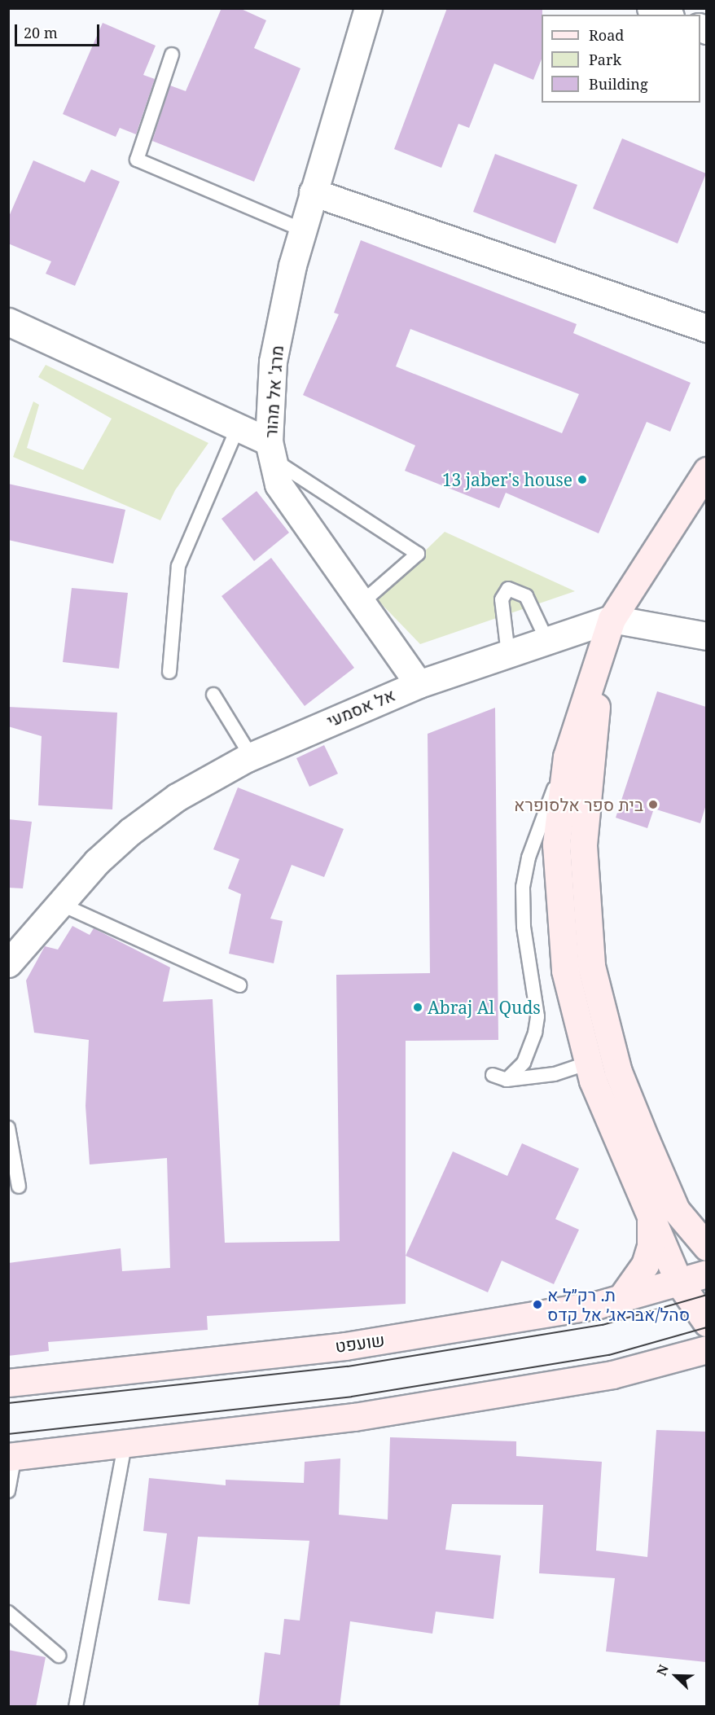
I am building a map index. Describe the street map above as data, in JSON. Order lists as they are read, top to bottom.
{
  "streets": {
    "street": ["מרג' אל מהור", "אל אסמעי", "שועפט"]
  },
  "crossings": [
    ["מרג' אל מהור", "אל אסמעי"]
  ],
  "places": [
    "13 jaber's house",
    "בית ספר אלסופרא",
    "Abraj Al Quds",
    "ת. רק״ל א סהל/אבראג׳ אל קדס"
  ],
  "legend": ["Road", "Park", "Building"],
  "scale_bar": "20 m",
  "north": "top left"
}
